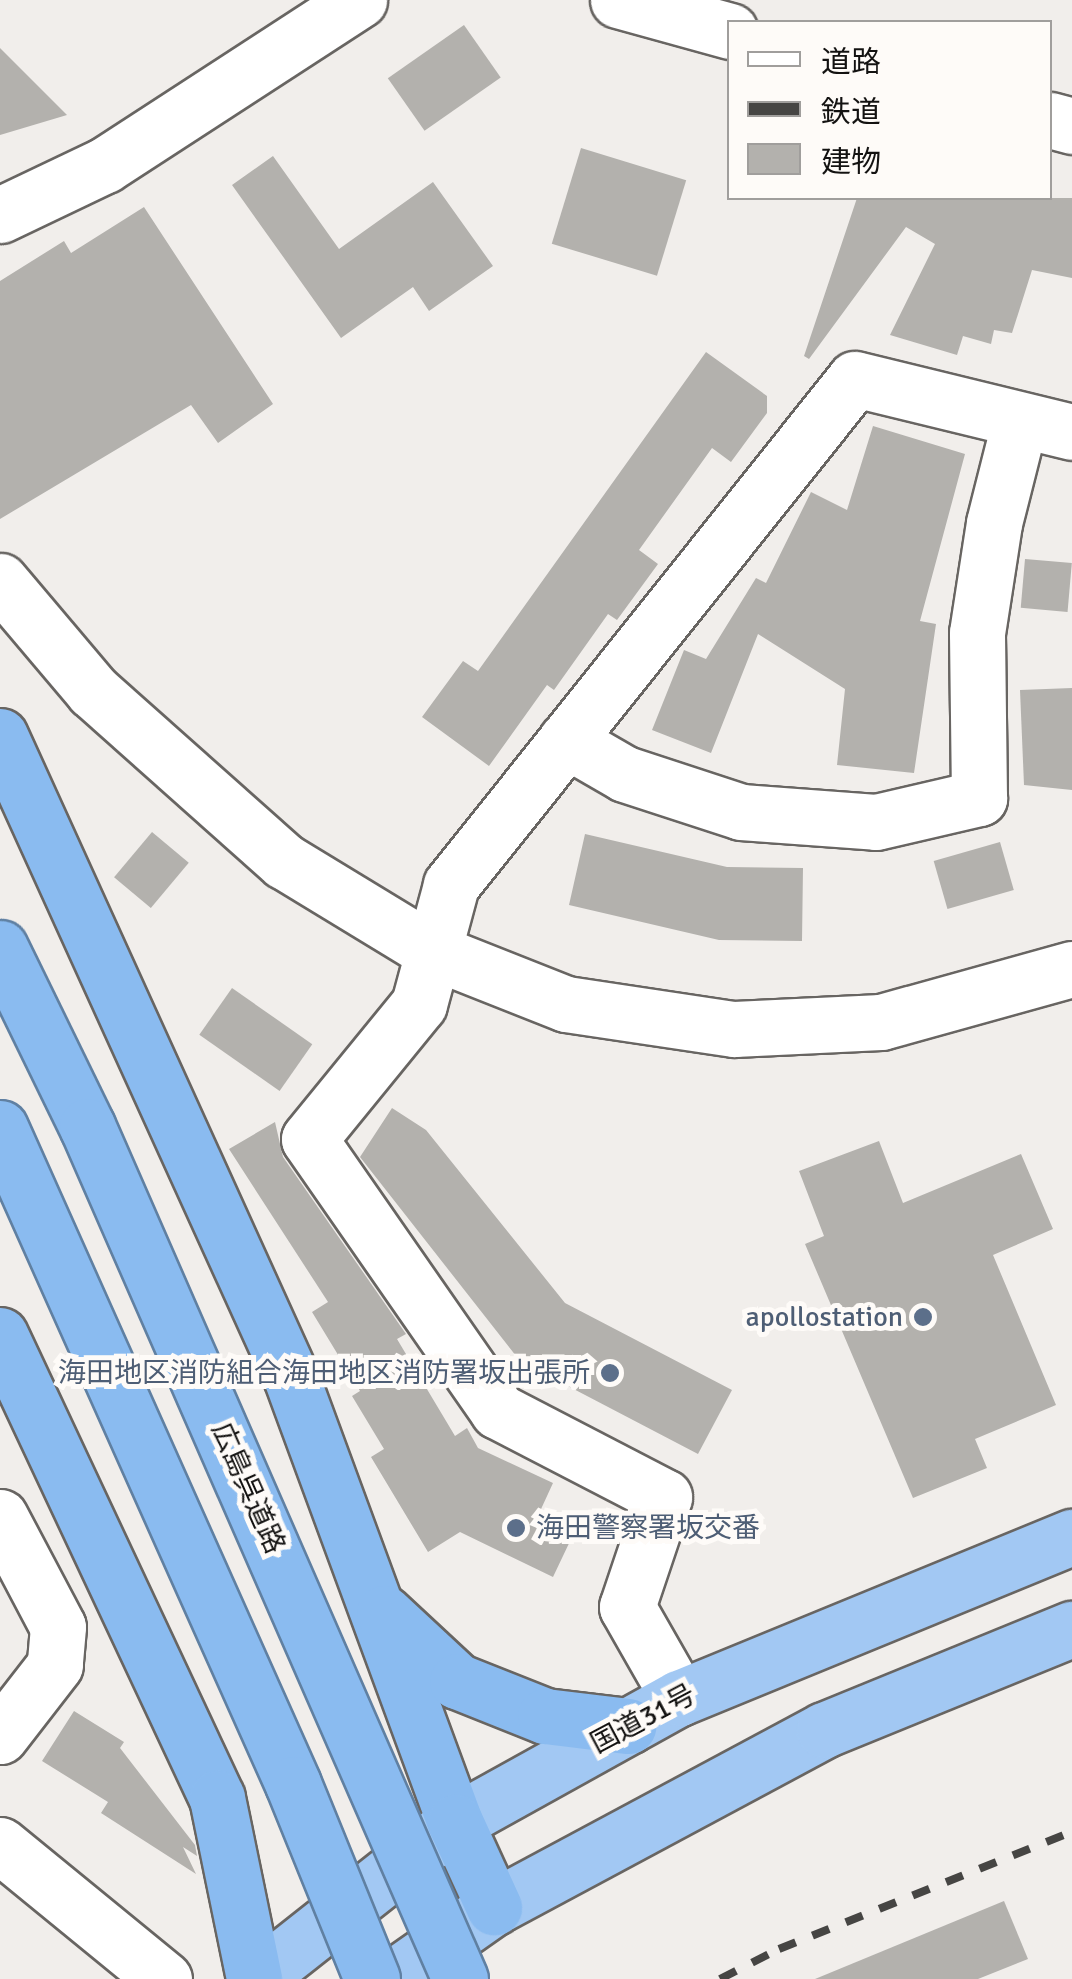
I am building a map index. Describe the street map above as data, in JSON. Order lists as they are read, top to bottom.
{
  "streets": {
    "highway": ["広島呉道路", "国道31号"]
  },
  "places": ["apollostation", "海田地区消防組合海田地区消防署坂出張所", "海田警察署坂交番"],
  "legend": ["道路", "鉄道", "建物"]
}
